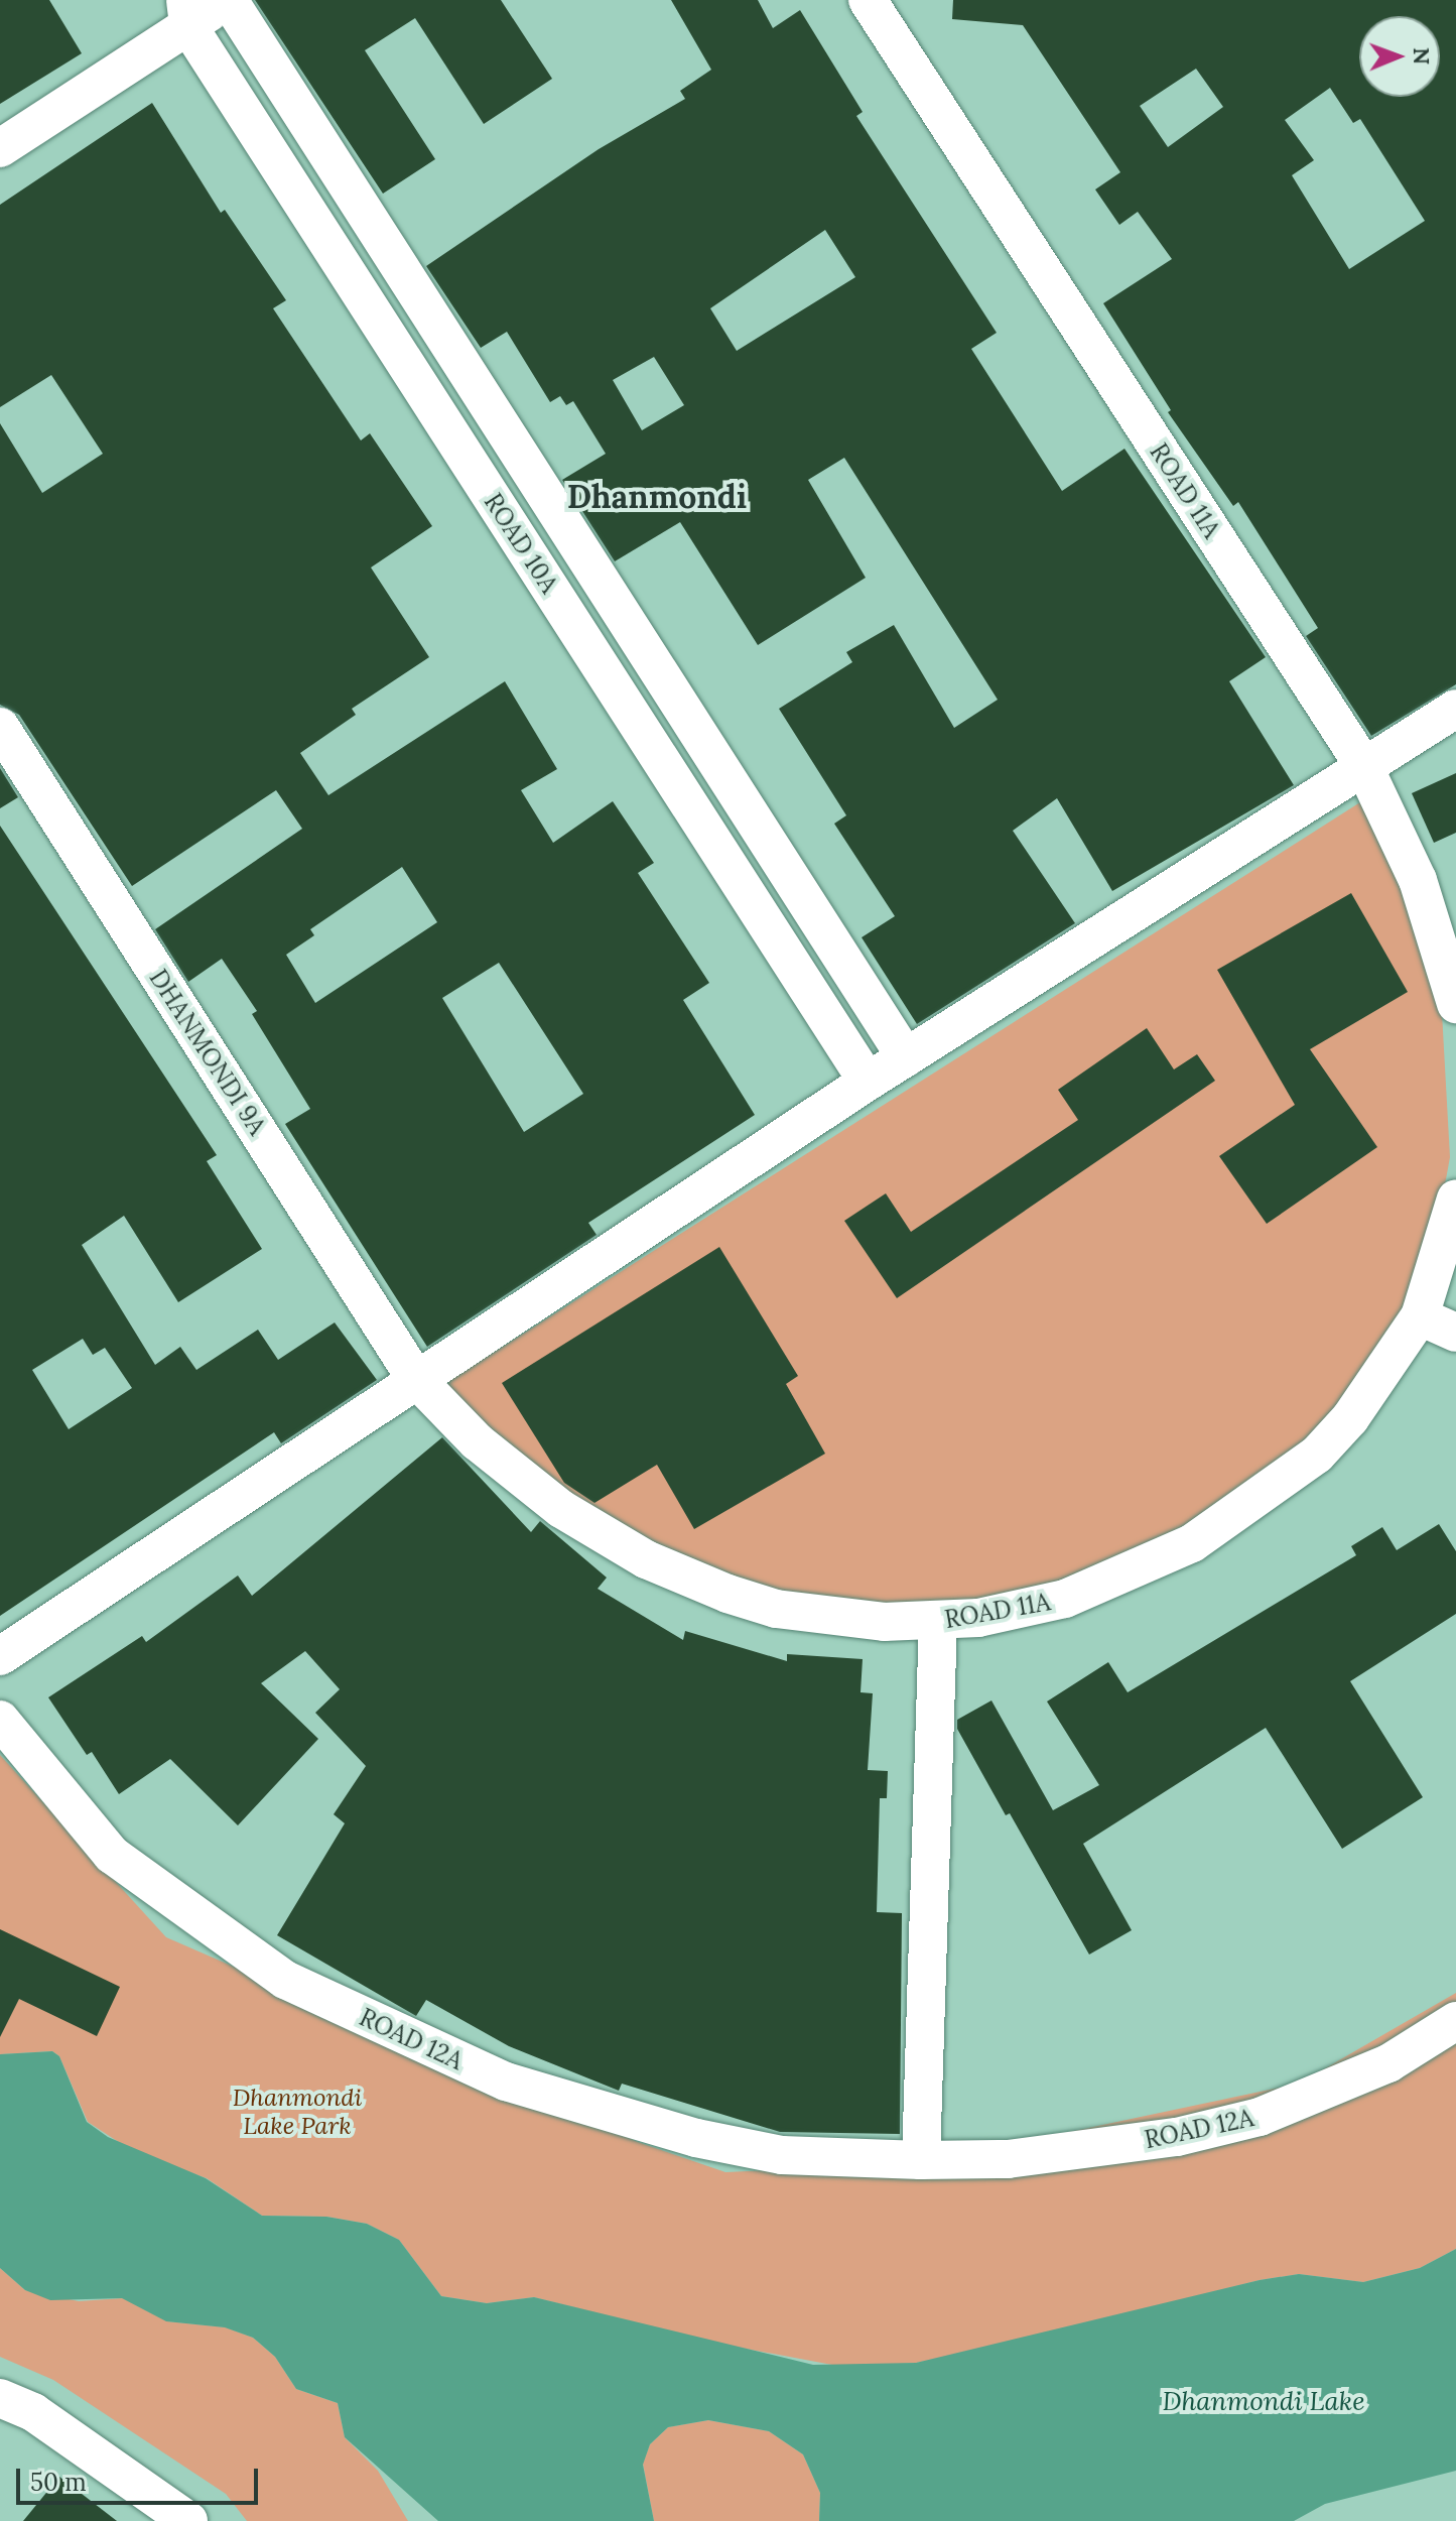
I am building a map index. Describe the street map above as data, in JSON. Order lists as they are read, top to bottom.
{
  "streets": {
    "street": [
      "ROAD 11A",
      "ROAD 10A",
      "DHANMONDI 9A",
      "ROAD 12A"
    ]
  },
  "crossings": [
    ["ROAD 11A", "DHANMONDI 9A"]
  ],
  "districts": ["Dhanmondi"],
  "water": ["Dhanmondi Lake"],
  "parks": ["Dhanmondi Lake Park"],
  "scale_bar": "50 m",
  "north": "right"
}
